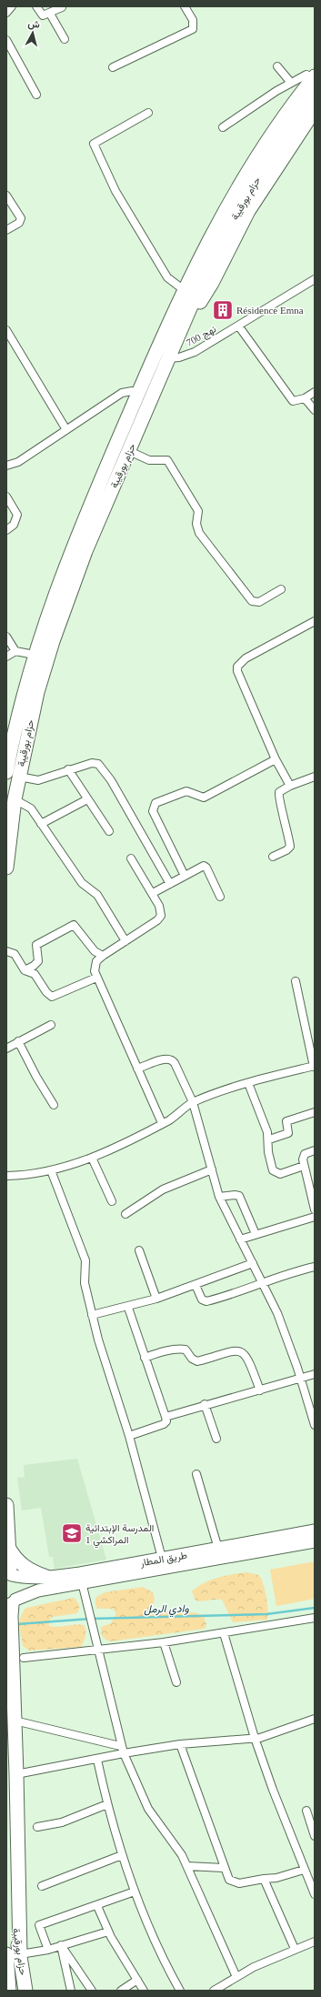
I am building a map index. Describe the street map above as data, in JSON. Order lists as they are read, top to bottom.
{
  "streets": {
    "highway": ["حزام بورقيبة"],
    "main road": ["طريق المطار"],
    "street": ["نهج 700"]
  },
  "crossings": [
    ["حزام بورقيبة", "نهج 700"]
  ],
  "water": ["وادي الرمل"],
  "places": {
    "building": ["Résidence Emna"],
    "school or university": ["المدرسة الإبتدائية المراكشي 1"]
  },
  "north": "top"
}
